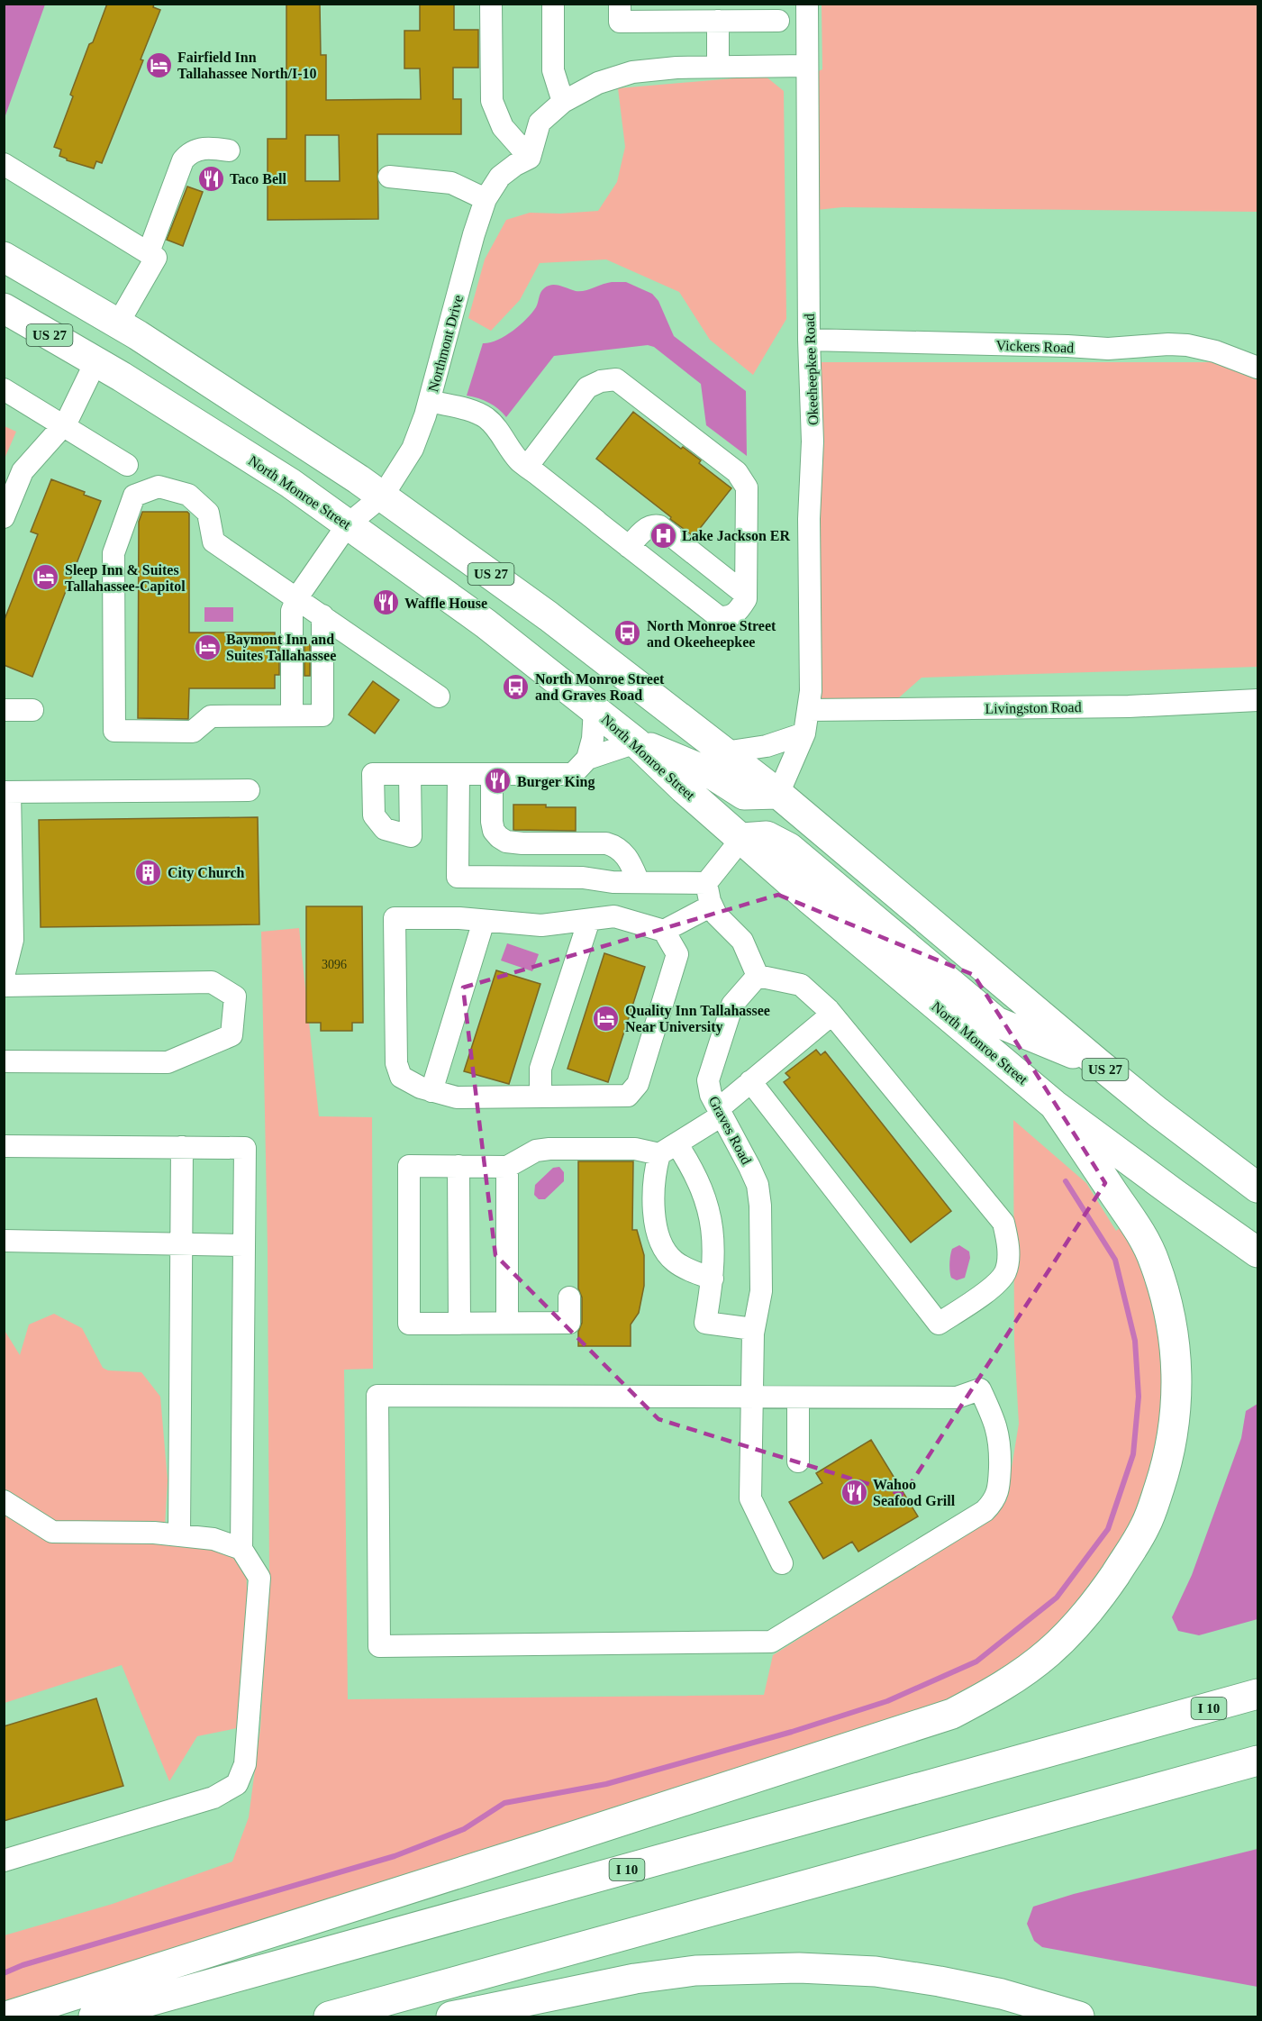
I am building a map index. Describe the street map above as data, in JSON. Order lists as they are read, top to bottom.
{
  "streets": {
    "highway": ["US 27", "North Monroe Street", "I 10"],
    "street": [
      "Northmont Drive",
      "Vickers Road",
      "Okeeheepkee Road",
      "Livingston Road",
      "Graves Road"
    ]
  },
  "crossings": [
    ["US 27", "Northmont Drive"],
    ["US 27", "Okeeheepkee Road"],
    ["Northmont Drive", "North Monroe Street"],
    ["Vickers Road", "Okeeheepkee Road"],
    ["Okeeheepkee Road", "Livingston Road"]
  ],
  "places": {
    "hotel": [
      "Fairfield Inn Tallahassee North/I-10",
      "Sleep Inn & Suites Tallahassee-Capitol",
      "Baymont Inn and Suites Tallahassee",
      "Quality Inn Tallahassee Near University"
    ],
    "restaurant": [
      "Taco Bell",
      "Waffle House",
      "Burger King",
      "Wahoo Seafood Grill"
    ],
    "hospital": ["Lake Jackson ER"],
    "bus stop": ["North Monroe Street and Okeeheepkee", "North Monroe Street and Graves Road"],
    "building": ["City Church"]
  },
  "house_numbers": ["3096"]
}
